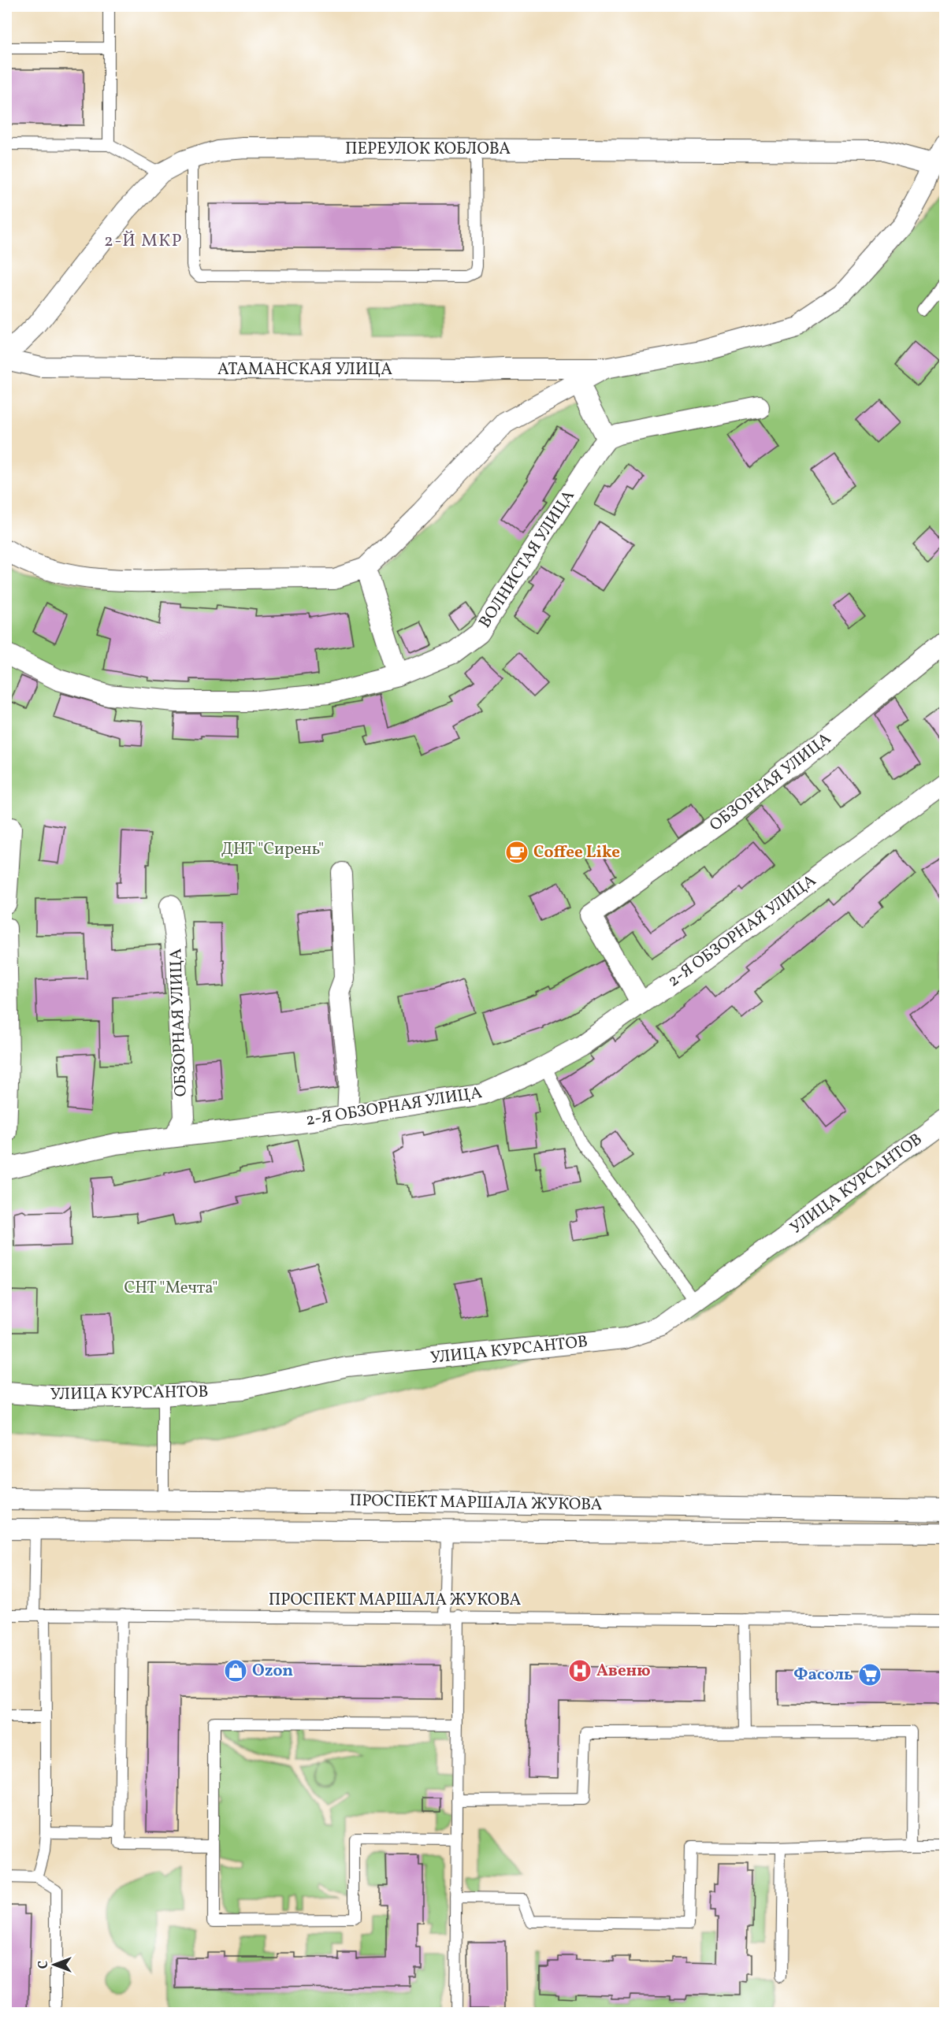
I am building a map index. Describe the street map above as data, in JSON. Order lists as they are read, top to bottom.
{
  "streets": {
    "street": [
      "ПЕРЕУЛОК КОБЛОВА",
      "АТАМАНСКАЯ УЛИЦА",
      "ВОЛНИСТАЯ УЛИЦА",
      "ОБЗОРНАЯ УЛИЦА",
      "2-Я ОБЗОРНАЯ УЛИЦА",
      "УЛИЦА КУРСАНТОВ",
      "ПРОСПЕКТ МАРШАЛА ЖУКОВА"
    ]
  },
  "crossings": [
    ["ОБЗОРНАЯ УЛИЦА", "2-Я ОБЗОРНАЯ УЛИЦА"]
  ],
  "districts": ["2-Й МКР"],
  "parks": ["ДНТ \"Сирень\"", "СНТ \"Мечта\""],
  "places": {
    "cafe": ["Coffee Like"],
    "shop": ["Ozon"],
    "hospital": ["Авеню"],
    "supermarket": ["Фасоль"]
  },
  "north": "left"
}
